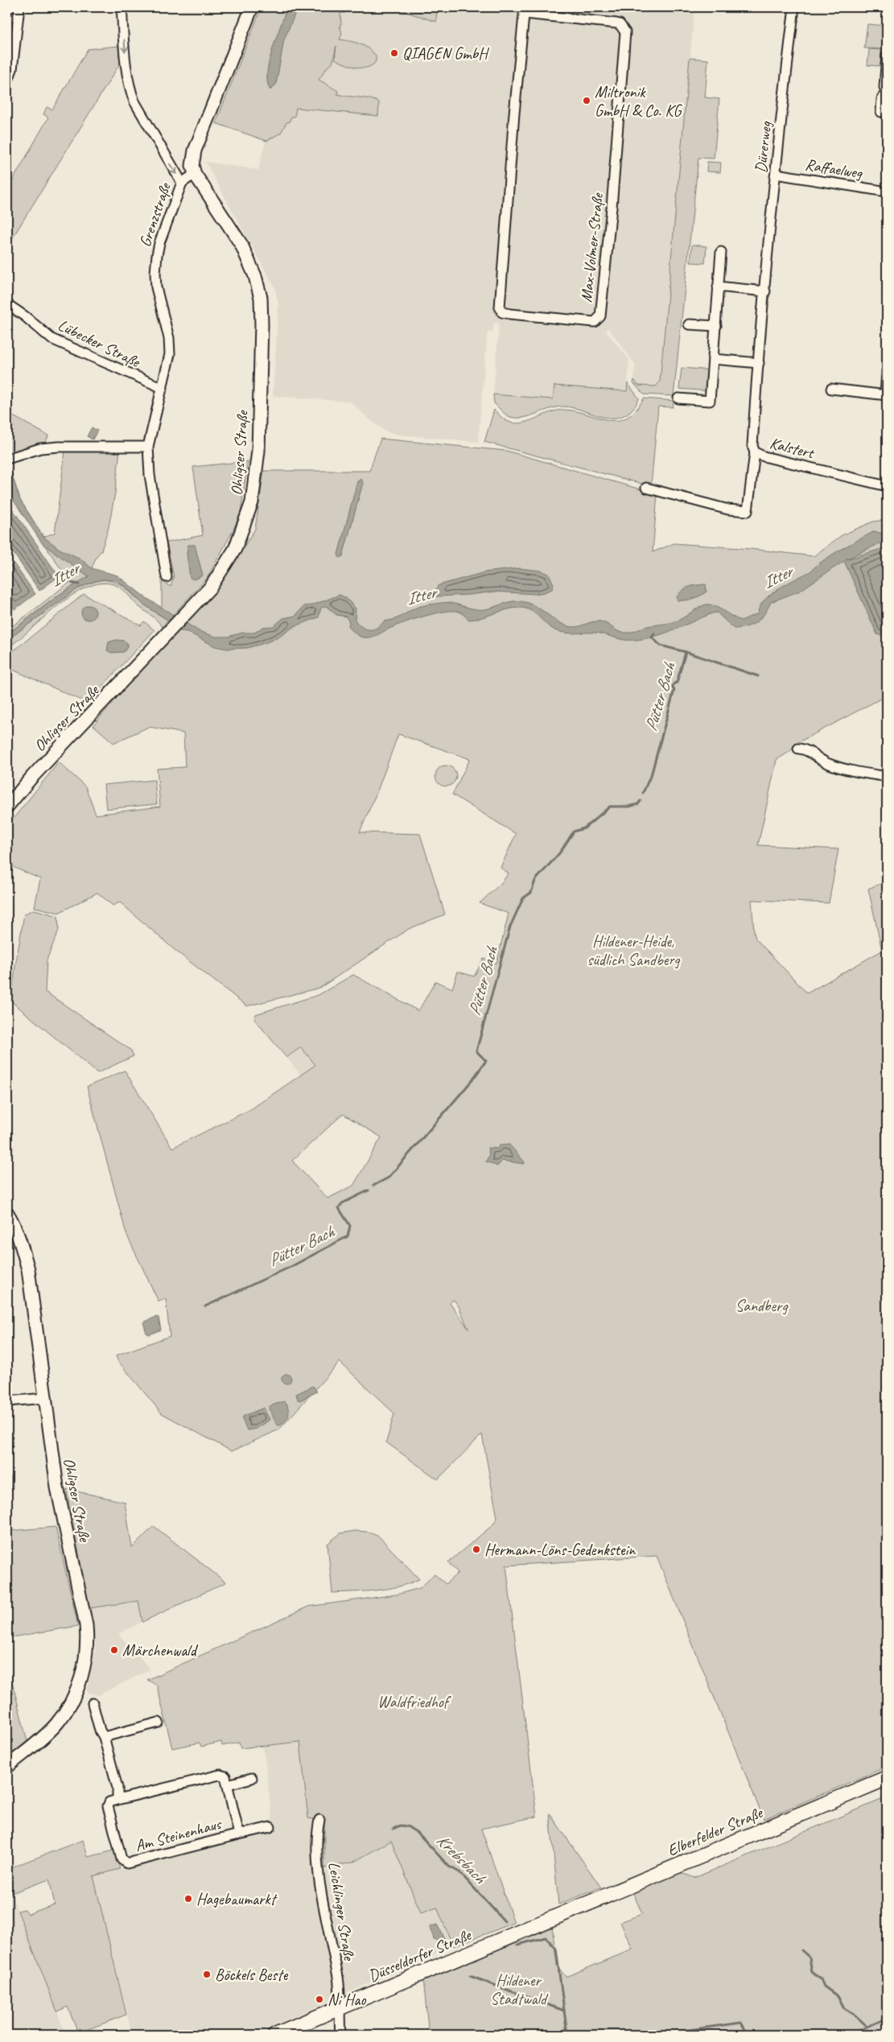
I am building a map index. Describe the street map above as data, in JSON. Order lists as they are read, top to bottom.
{
  "streets": {
    "main road": ["Ohligser Straße", "Elberfelder Straße", "Düsseldorfer Straße"],
    "street": [
      "Dürerweg",
      "Raffaelweg",
      "Grenzstraße",
      "Max-Volmer-Straße",
      "Lübecker Straße",
      "Kalstert",
      "Am Steinenhaus",
      "Leichlinger Straße"
    ]
  },
  "crossings": [
    ["Dürerweg", "Raffaelweg"],
    ["Dürerweg", "Kalstert"],
    ["Grenzstraße", "Lübecker Straße"],
    ["Grenzstraße", "Ohligser Straße"],
    ["Elberfelder Straße", "Düsseldorfer Straße"],
    ["Leichlinger Straße", "Düsseldorfer Straße"]
  ],
  "water": ["Itter", "Pütter Bach", "Krebsbach"],
  "parks": [
    "Hildener-Heide, südlich Sandberg",
    "Sandberg",
    "Waldfriedhof",
    "Hildener Stadtwald"
  ],
  "places": [
    "QIAGEN GmbH",
    "Miltronik GmbH & Co. KG",
    "Hermann-Löns-Gedenkstein",
    "Märchenwald",
    "Hagebaumarkt",
    "Böckels Beste",
    "Ni Hao"
  ]
}
